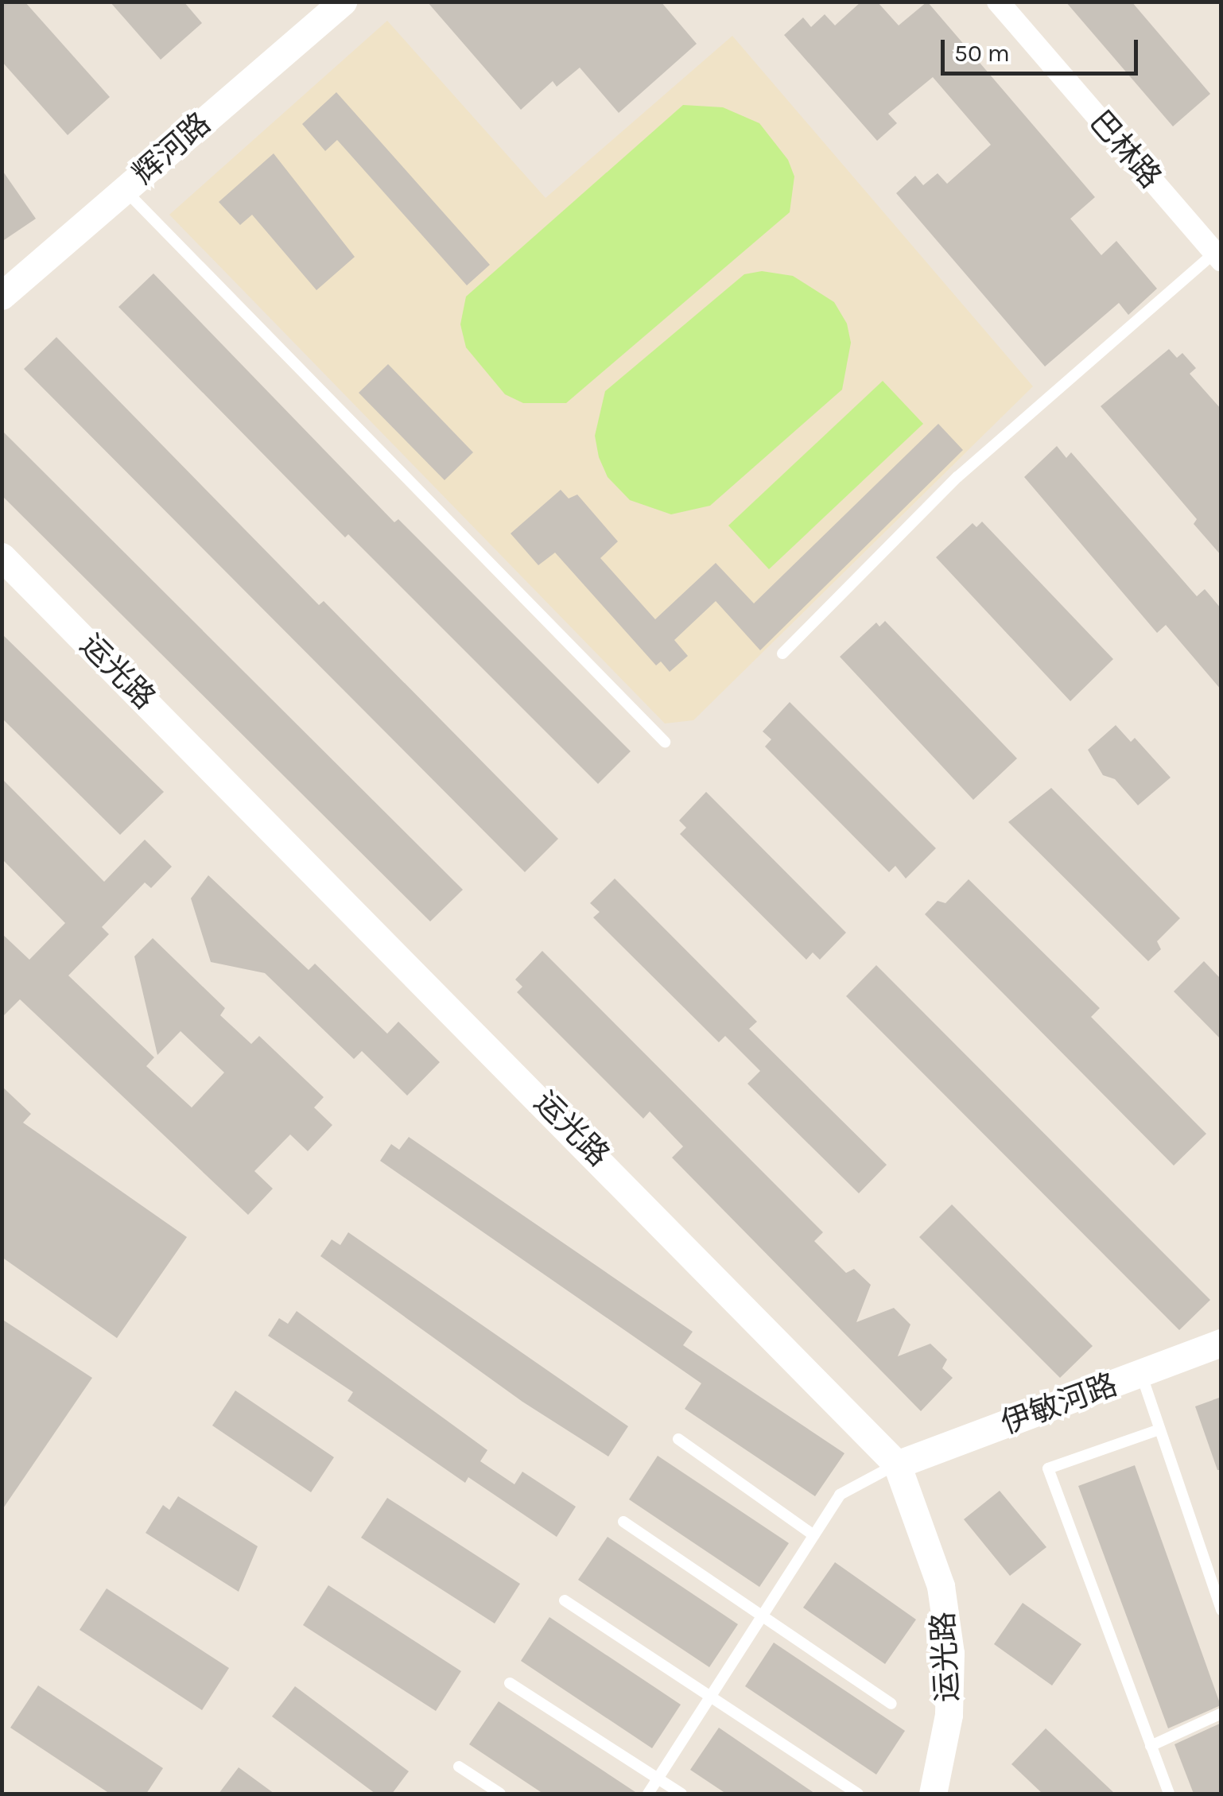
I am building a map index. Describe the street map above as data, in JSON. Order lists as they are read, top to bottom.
{
  "streets": {
    "street": [
      "辉河路",
      "巴林路",
      "运光路",
      "伊敏河路"
    ]
  },
  "crossings": [
    ["运光路", "伊敏河路"]
  ],
  "scale_bar": "50 m"
}
